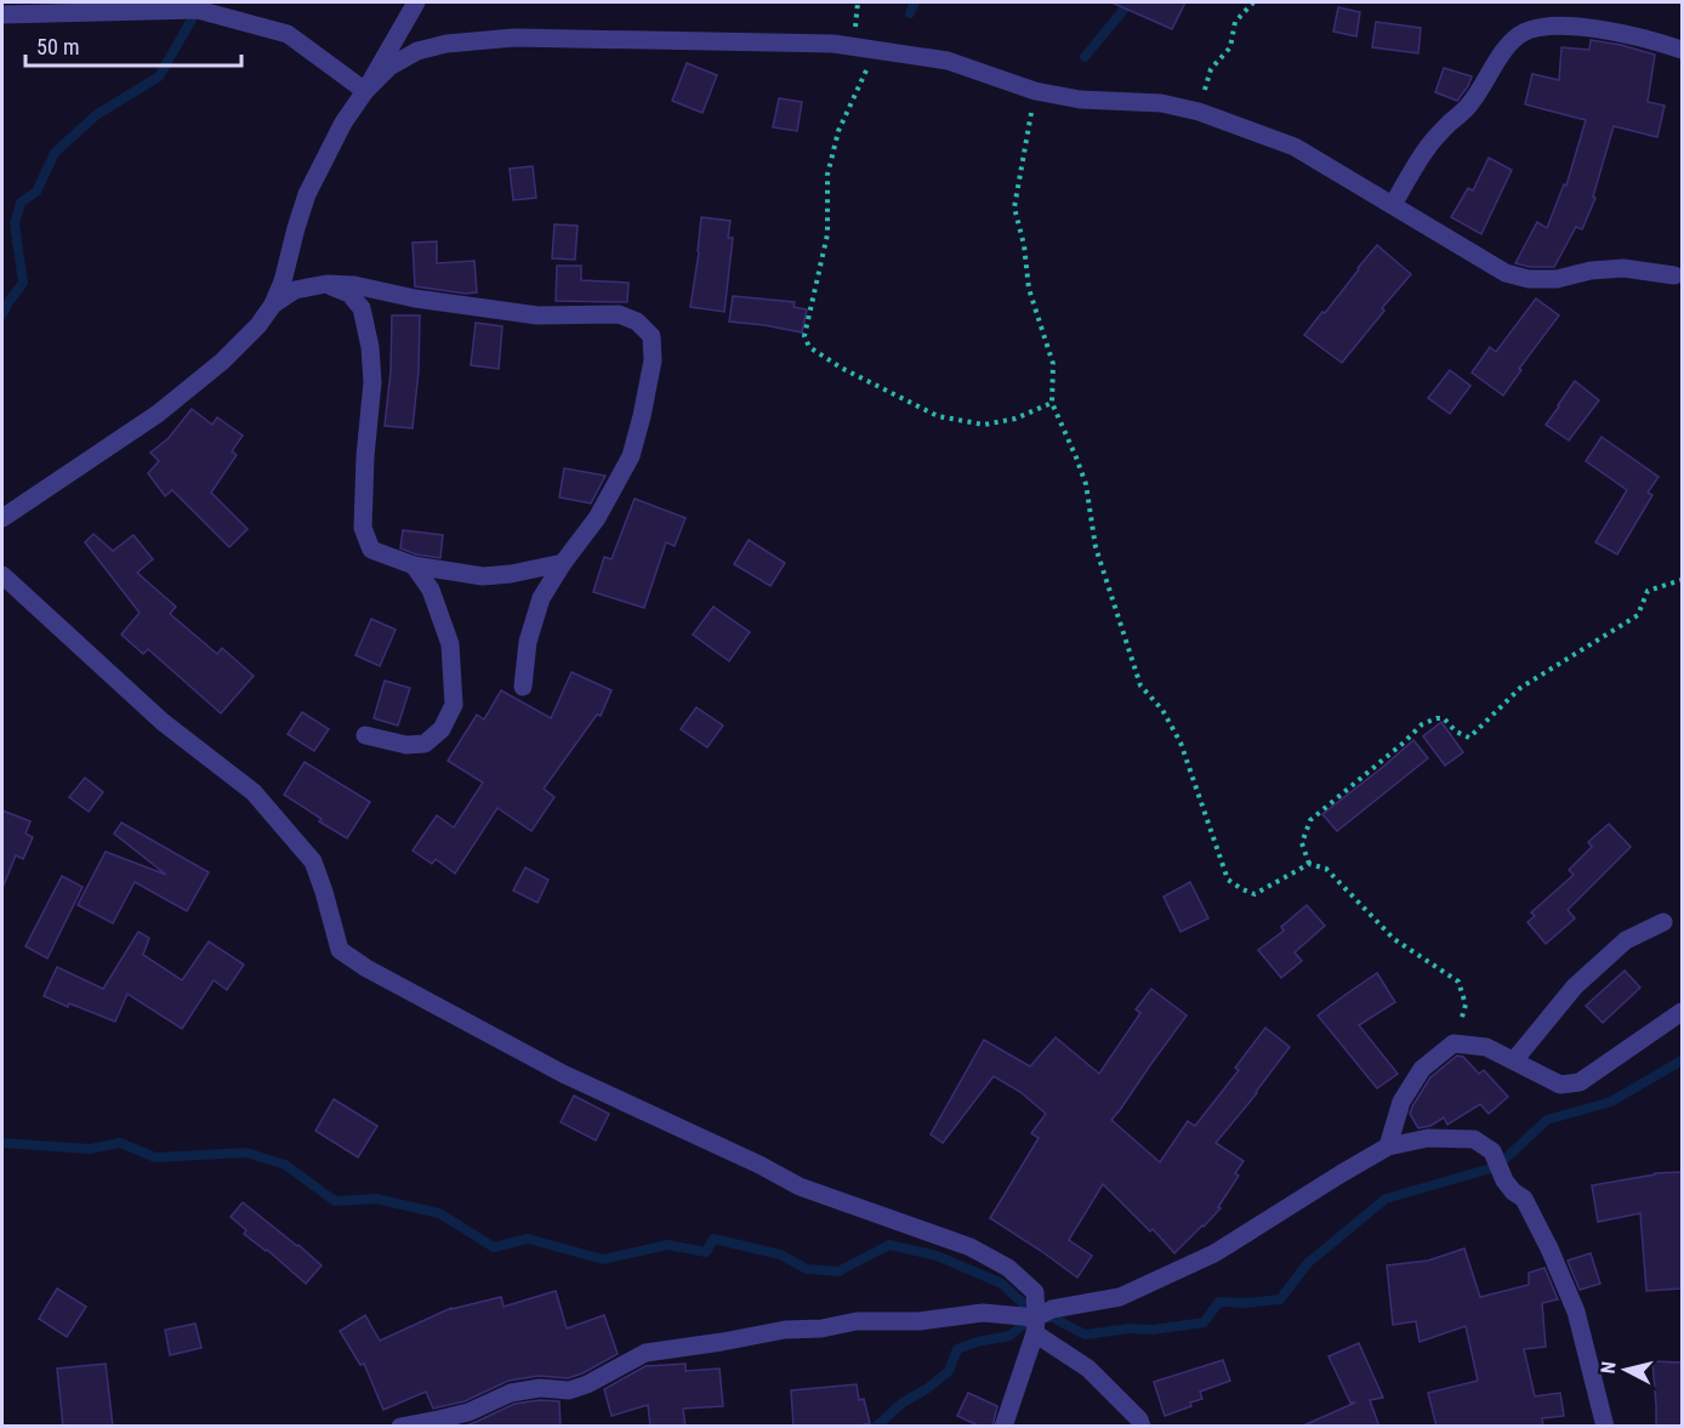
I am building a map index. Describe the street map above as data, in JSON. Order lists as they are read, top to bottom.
{
  "scale_bar": "50 m",
  "north": "left"
}
